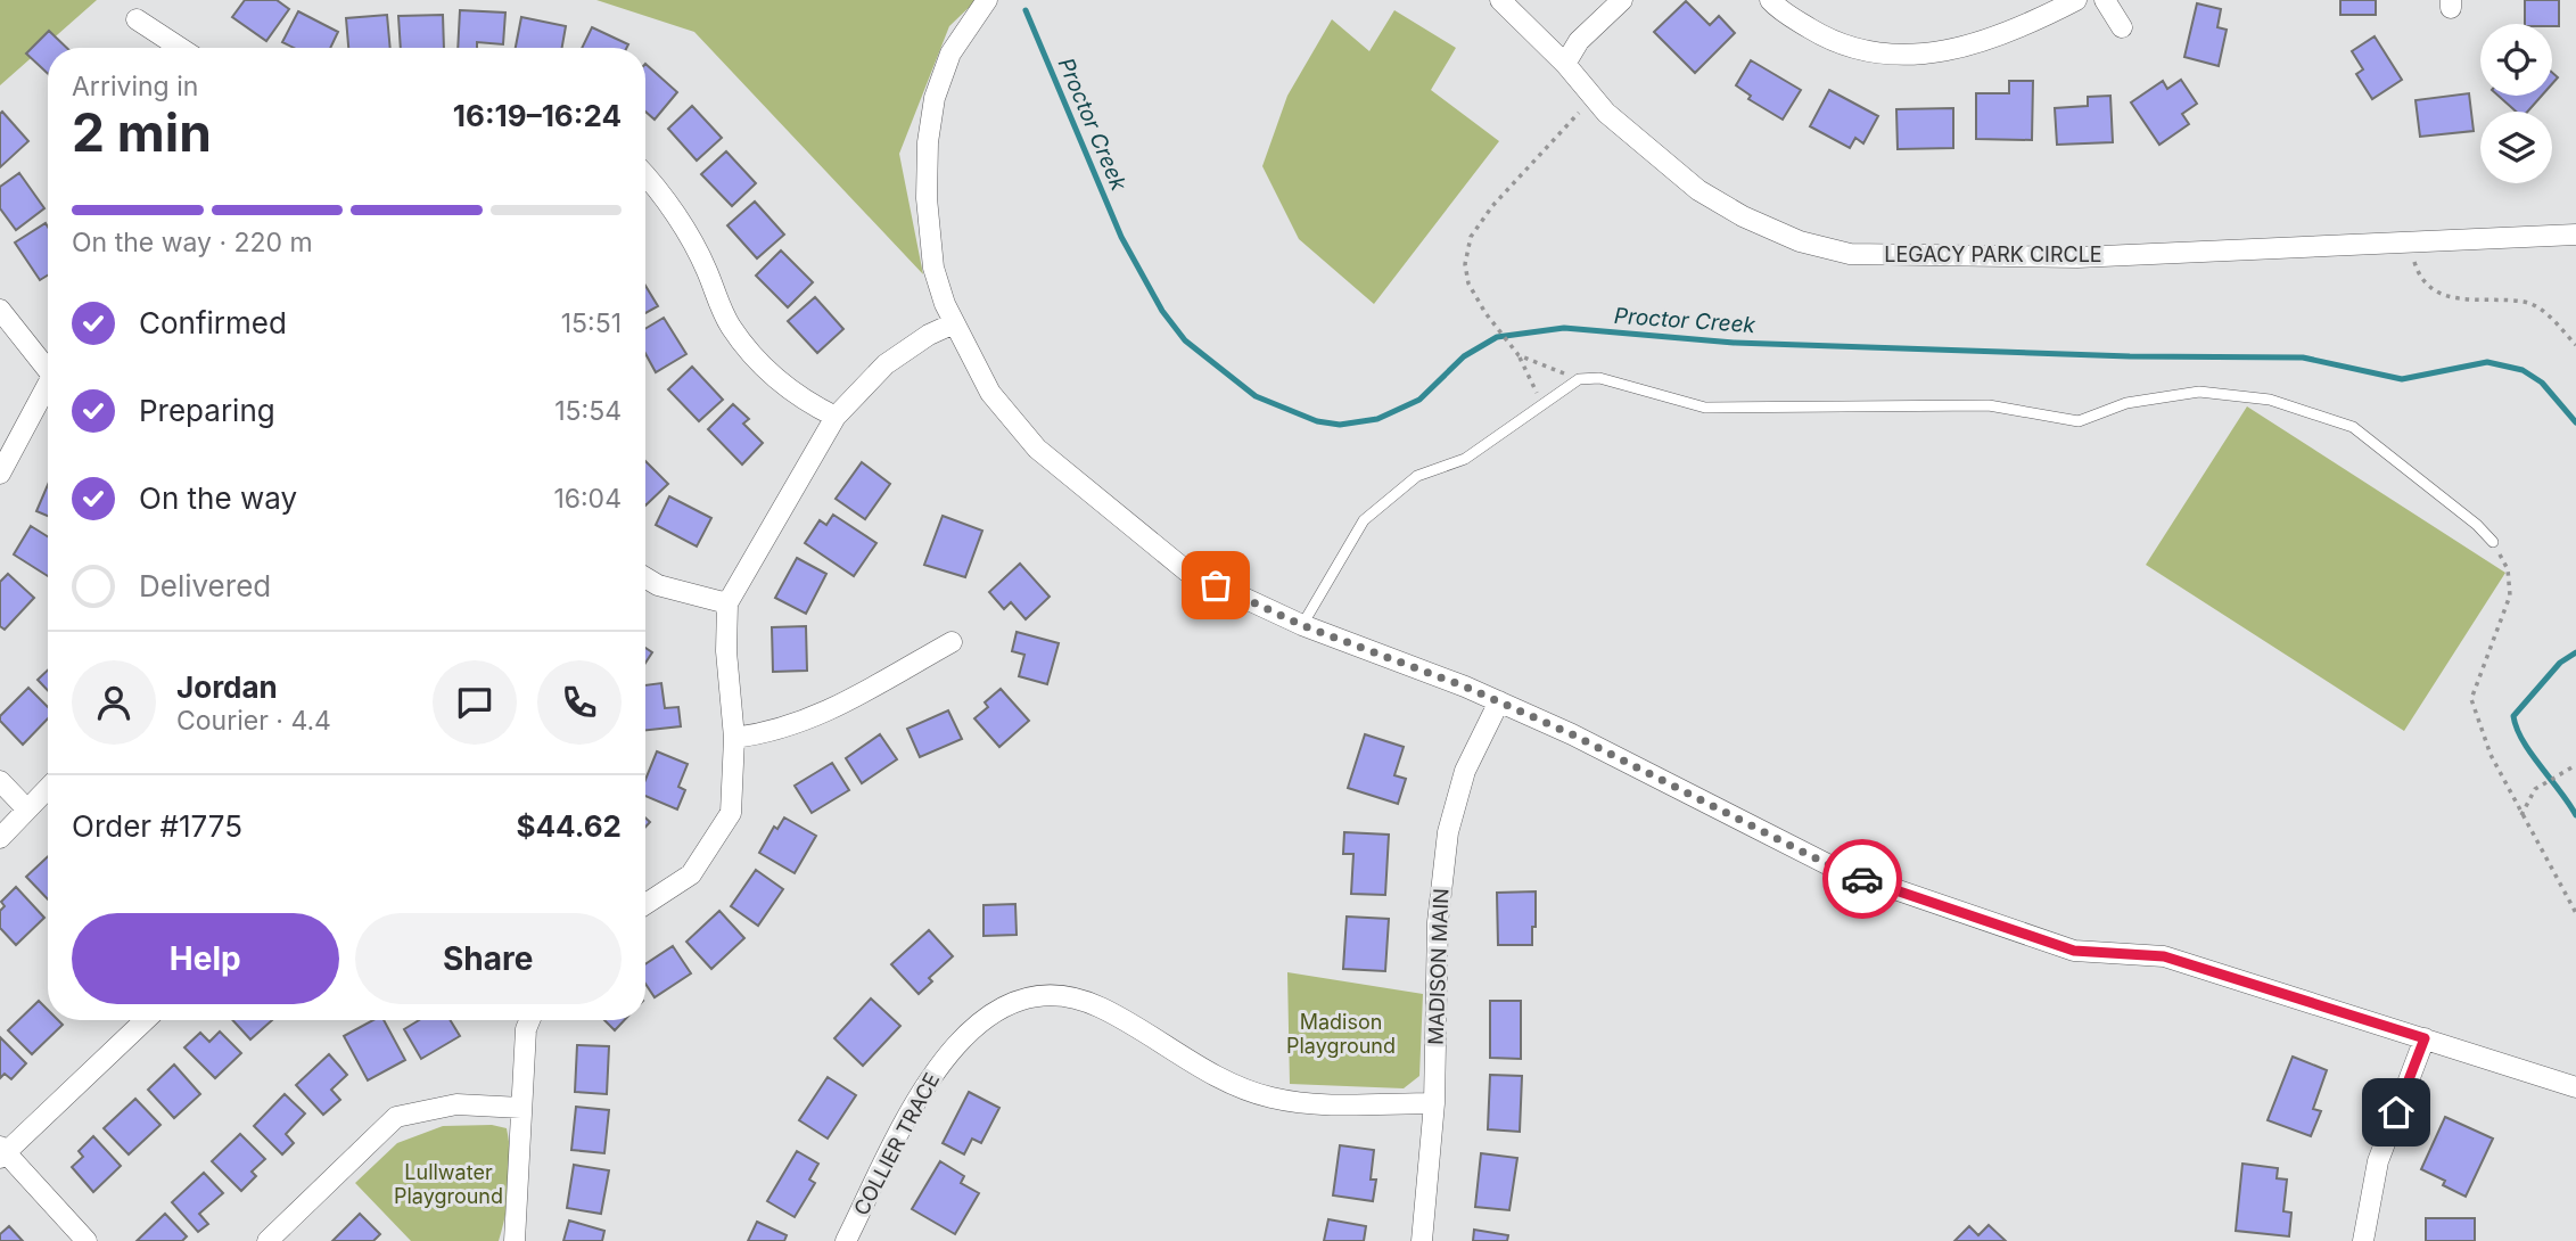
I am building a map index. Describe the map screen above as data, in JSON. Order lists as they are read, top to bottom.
{
  "streets": {
    "street": ["LEGACY PARK CIRCLE", "MADISON MAIN", "COLLIER TRACE"]
  },
  "crossings": [
    ["MADISON MAIN", "COLLIER TRACE"]
  ],
  "water": ["Proctor Creek"],
  "parks": ["Madison Playground", "Lullwater Playground"],
  "page": {
    "heading": ["2 min", "Arriving in", "16:19–16:24"],
    "panel": [
      "Jordan",
      "Courier · 4.4",
      "Order #1775",
      "$44.62"
    ],
    "bar": "On the way · 220 m",
    "list": [
      ["Confirmed", "15:51"],
      ["Preparing", "15:54"],
      ["On the way", "16:04"],
      "Delivered"
    ],
    "buttons": ["Help", "Share"]
  }
}
